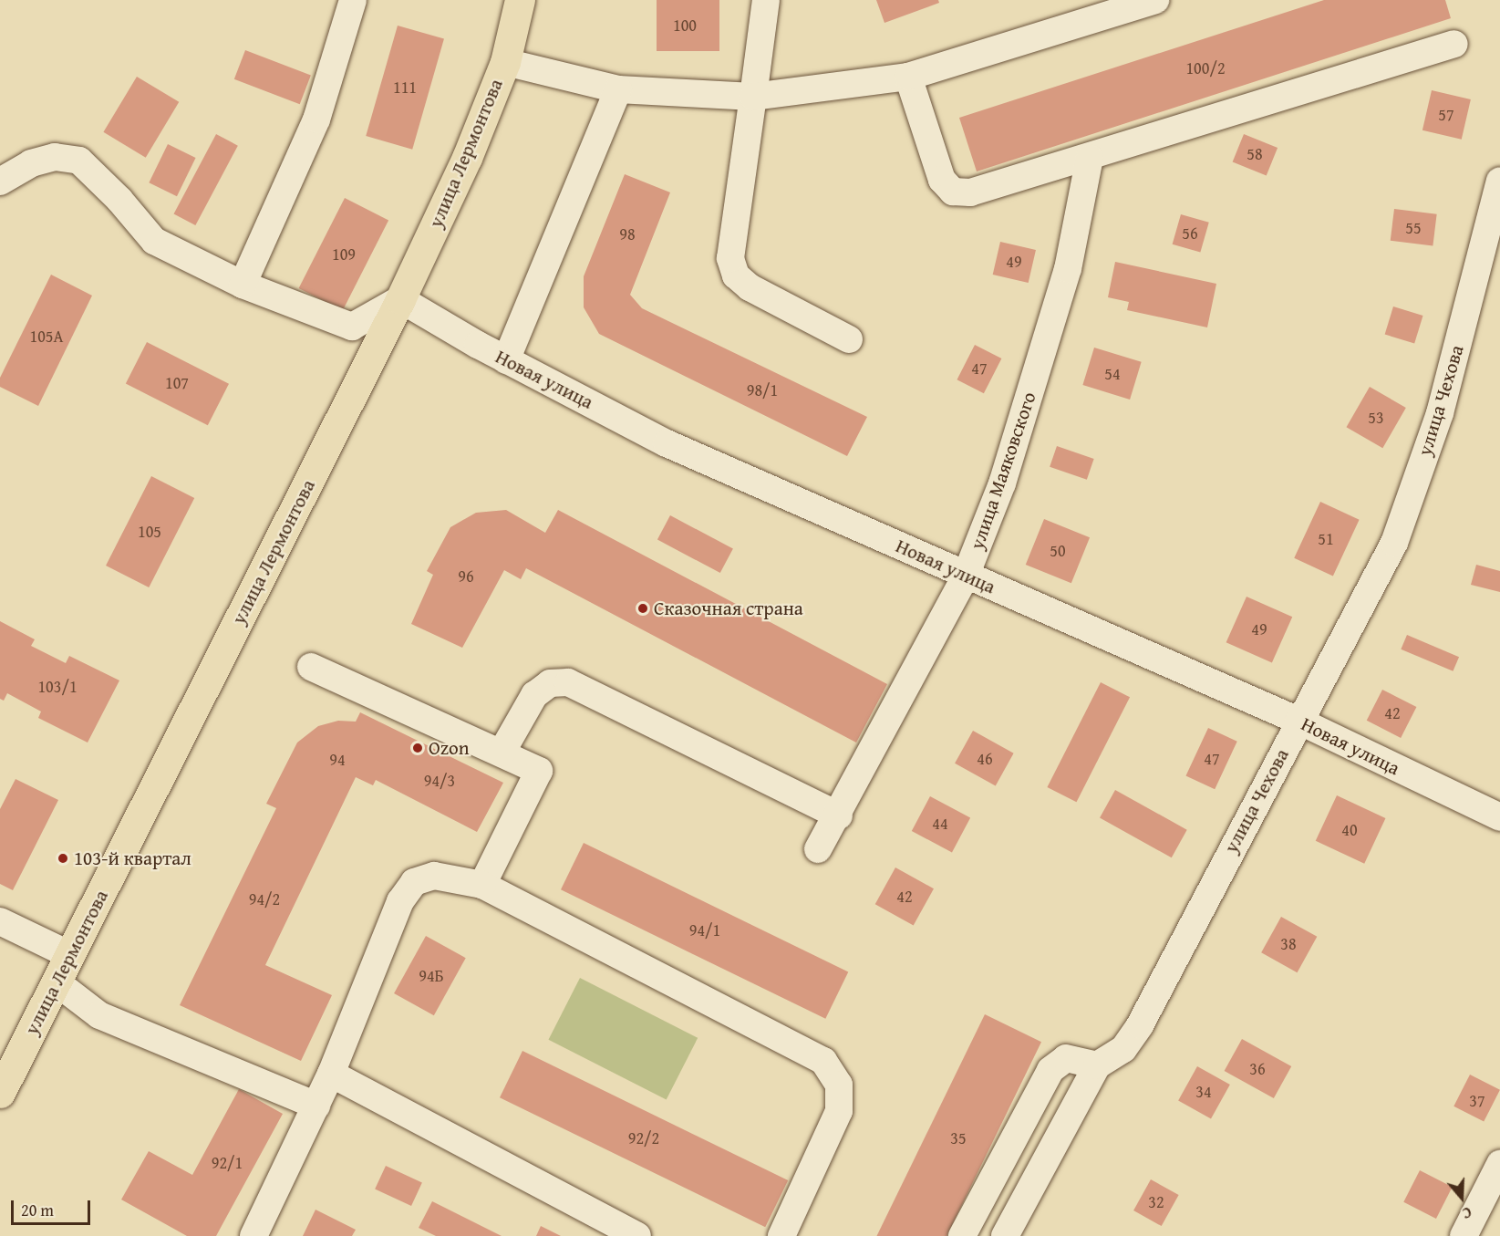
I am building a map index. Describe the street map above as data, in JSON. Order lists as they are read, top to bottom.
{
  "streets": {
    "main road": ["улица Лермонтова"],
    "street": ["Новая улица", "улица Чехова", "улица Маяковского"]
  },
  "crossings": [
    ["улица Лермонтова", "Новая улица"],
    ["Новая улица", "улица Чехова"],
    ["Новая улица", "улица Маяковского"]
  ],
  "places": ["Сказочная страна", "Ozon", "103-й квартал"],
  "house_numbers": [
    "100",
    "100/2",
    "111",
    "57",
    "58",
    "55",
    "56",
    "98",
    "109",
    "49",
    "105А",
    "47",
    "54",
    "107",
    "98/1",
    "53",
    "105",
    "51",
    "50",
    "96",
    "49",
    "103/1",
    "42",
    "46",
    "47",
    "94",
    "94/3",
    "44",
    "40",
    "42",
    "94/2",
    "94/1",
    "38",
    "94Б",
    "36",
    "34",
    "37",
    "92/2",
    "35",
    "92/1",
    "32"
  ],
  "scale_bar": "20 m",
  "north": "bottom"
}
